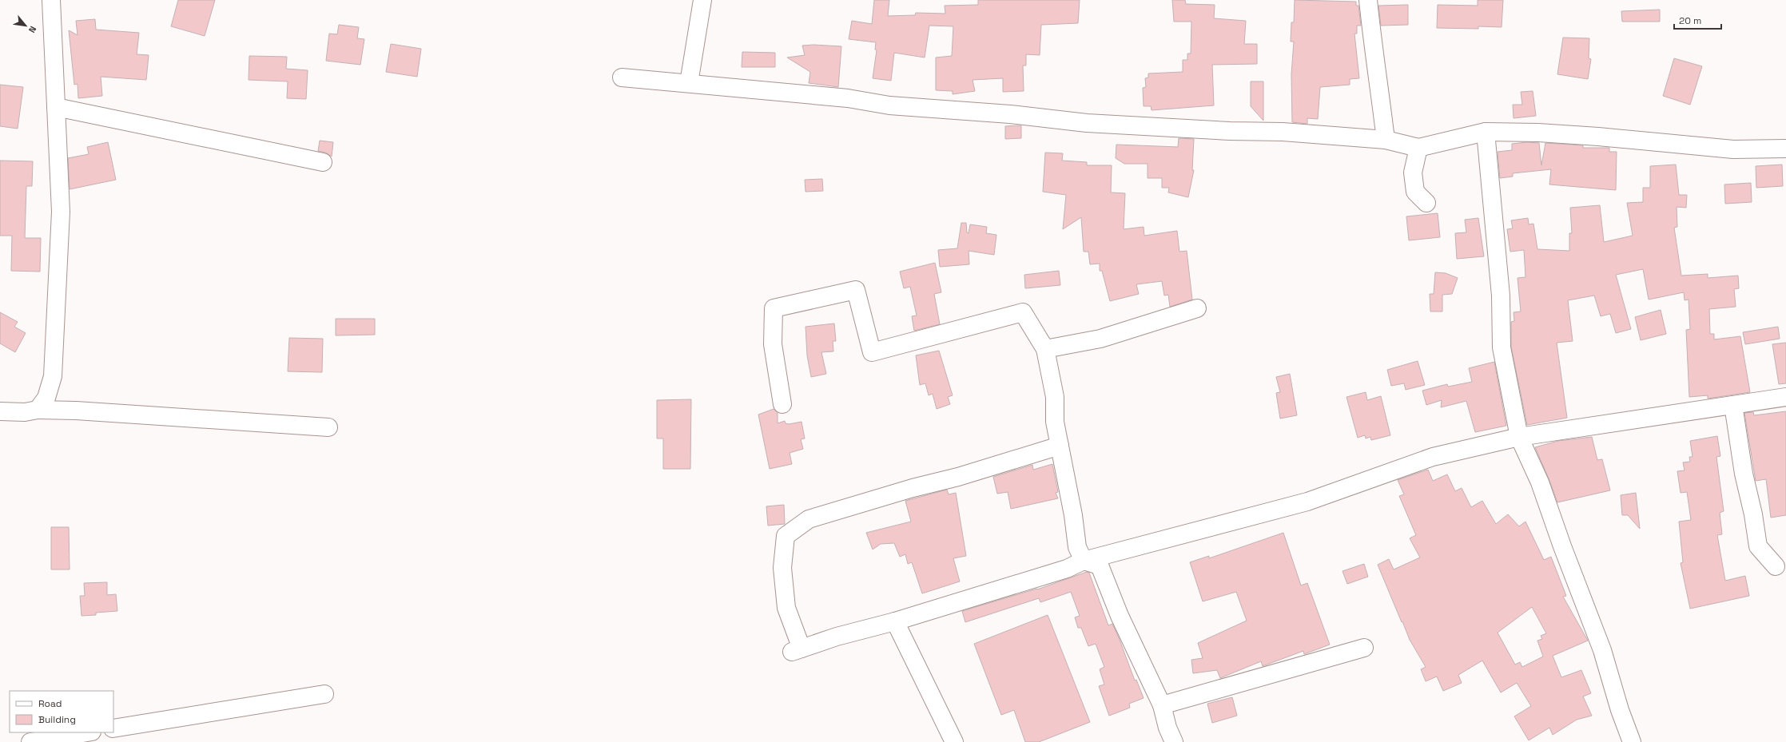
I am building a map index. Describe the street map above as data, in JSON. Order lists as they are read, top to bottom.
{
  "legend": ["Road", "Building"],
  "scale_bar": "20 m",
  "north": "bottom right"
}
